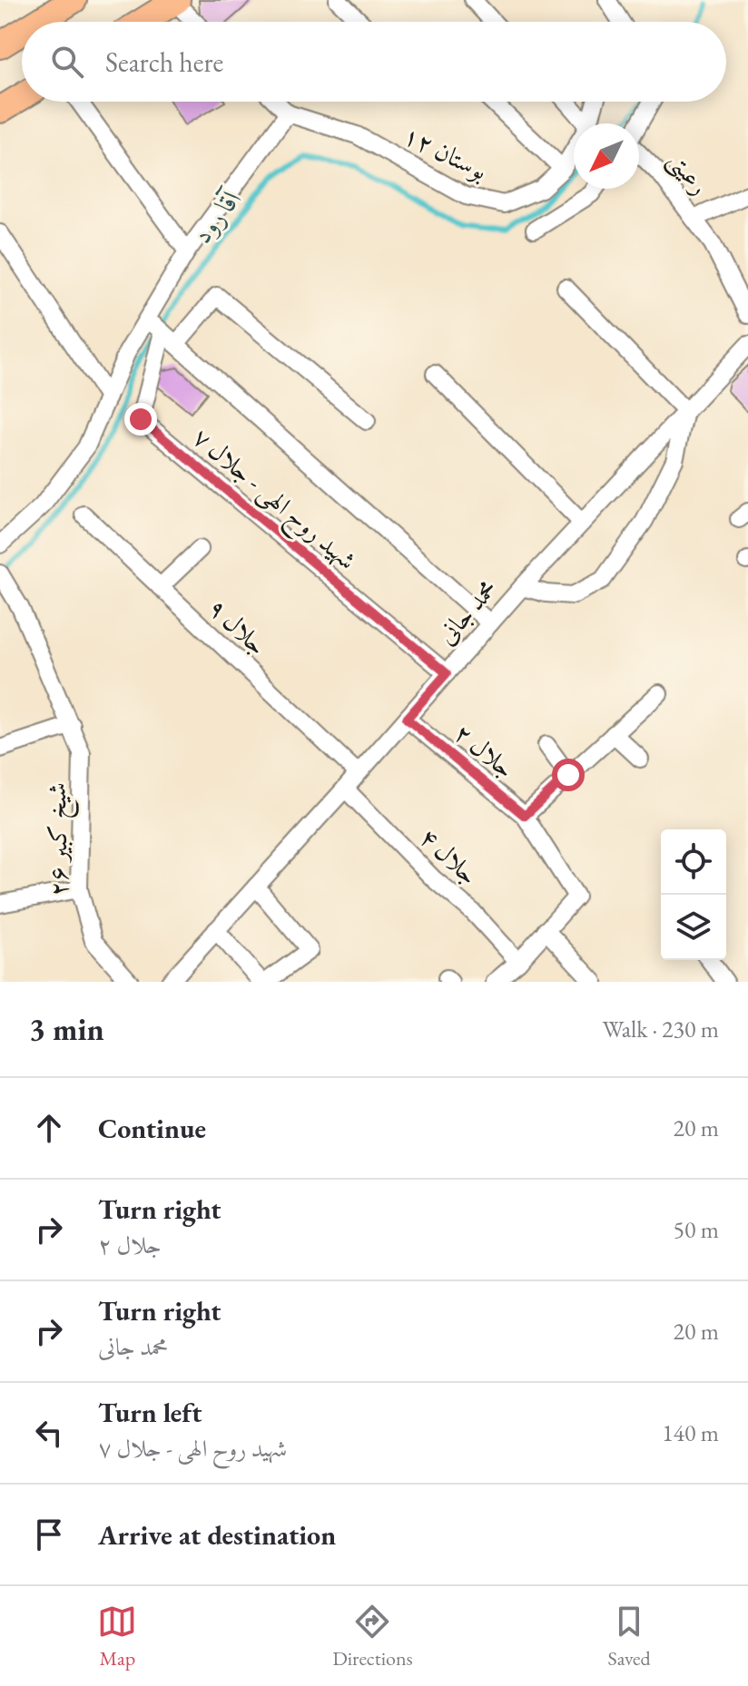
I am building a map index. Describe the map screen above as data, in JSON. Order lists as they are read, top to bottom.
{
  "streets": {
    "street": [
      "بوستان ۱۲",
      "رعیتی",
      "شهید روح الهی - جلال ۷",
      "محمد جانی",
      "جلال ۹",
      "جلال ۲",
      "شیخ کبیر ۲۶",
      "جلال ۴"
    ]
  },
  "crossings": [
    ["شهید روح الهی - جلال ۷", "محمد جانی"],
    ["محمد جانی", "جلال ۹"],
    ["محمد جانی", "جلال ۲"],
    ["محمد جانی", "جلال ۴"]
  ],
  "water": ["آقا رود"],
  "north": "bottom left",
  "page": {
    "search": "Search here",
    "heading": ["3 min", "Walk · 230 m"],
    "list": [
      ["Continue", "20 m"],
      ["Turn right", "جلال ۲", "50 m"],
      ["Turn right", "محمد جانی", "20 m"],
      ["Turn left", "شهید روح الهی - جلال ۷", "140 m"],
      "Arrive at destination"
    ],
    "nav": ["Map", "Directions", "Saved"]
  }
}
